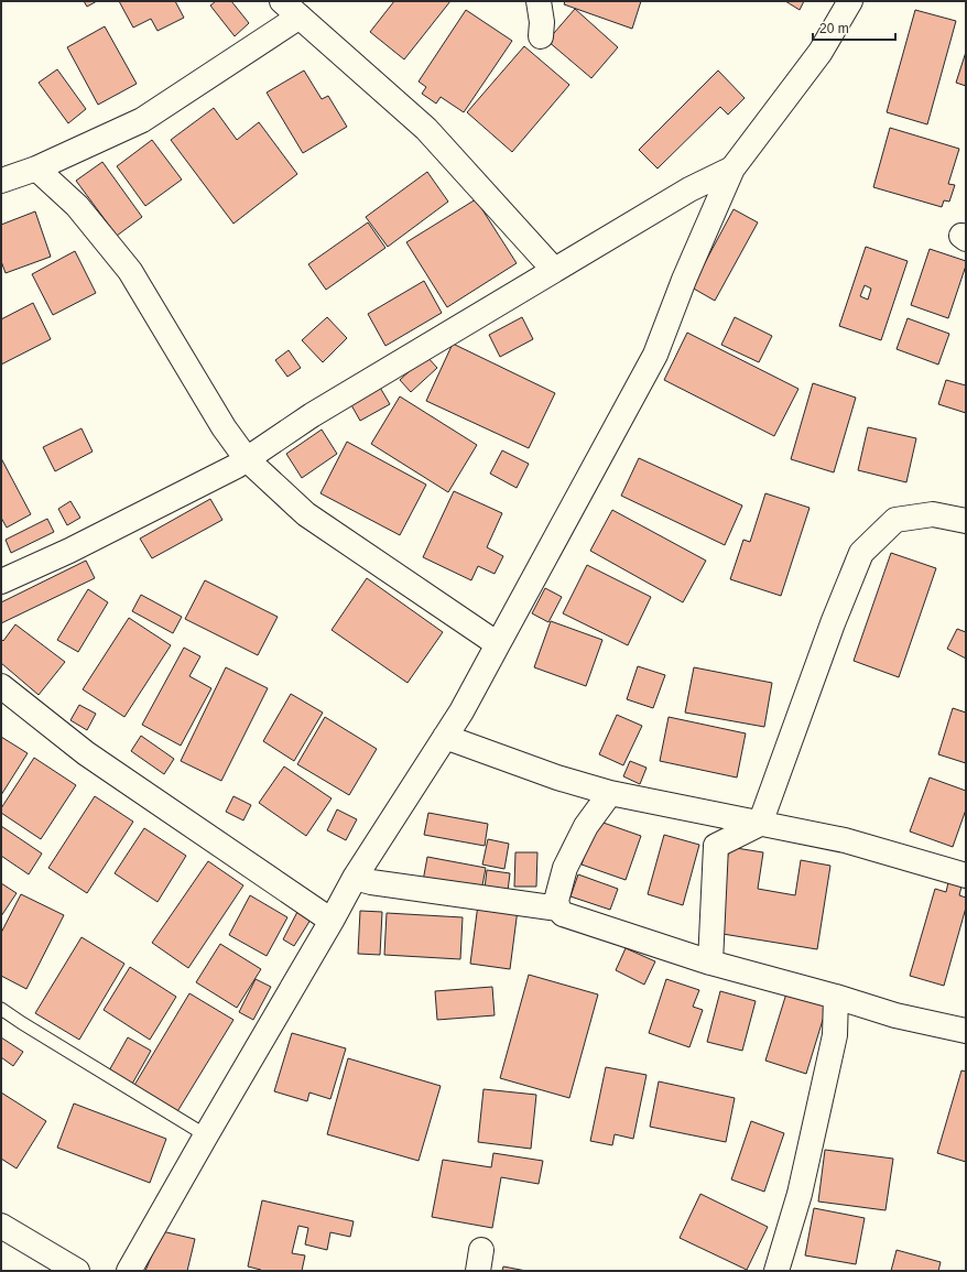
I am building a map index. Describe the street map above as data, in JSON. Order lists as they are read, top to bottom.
{
  "scale_bar": "20 m"
}
